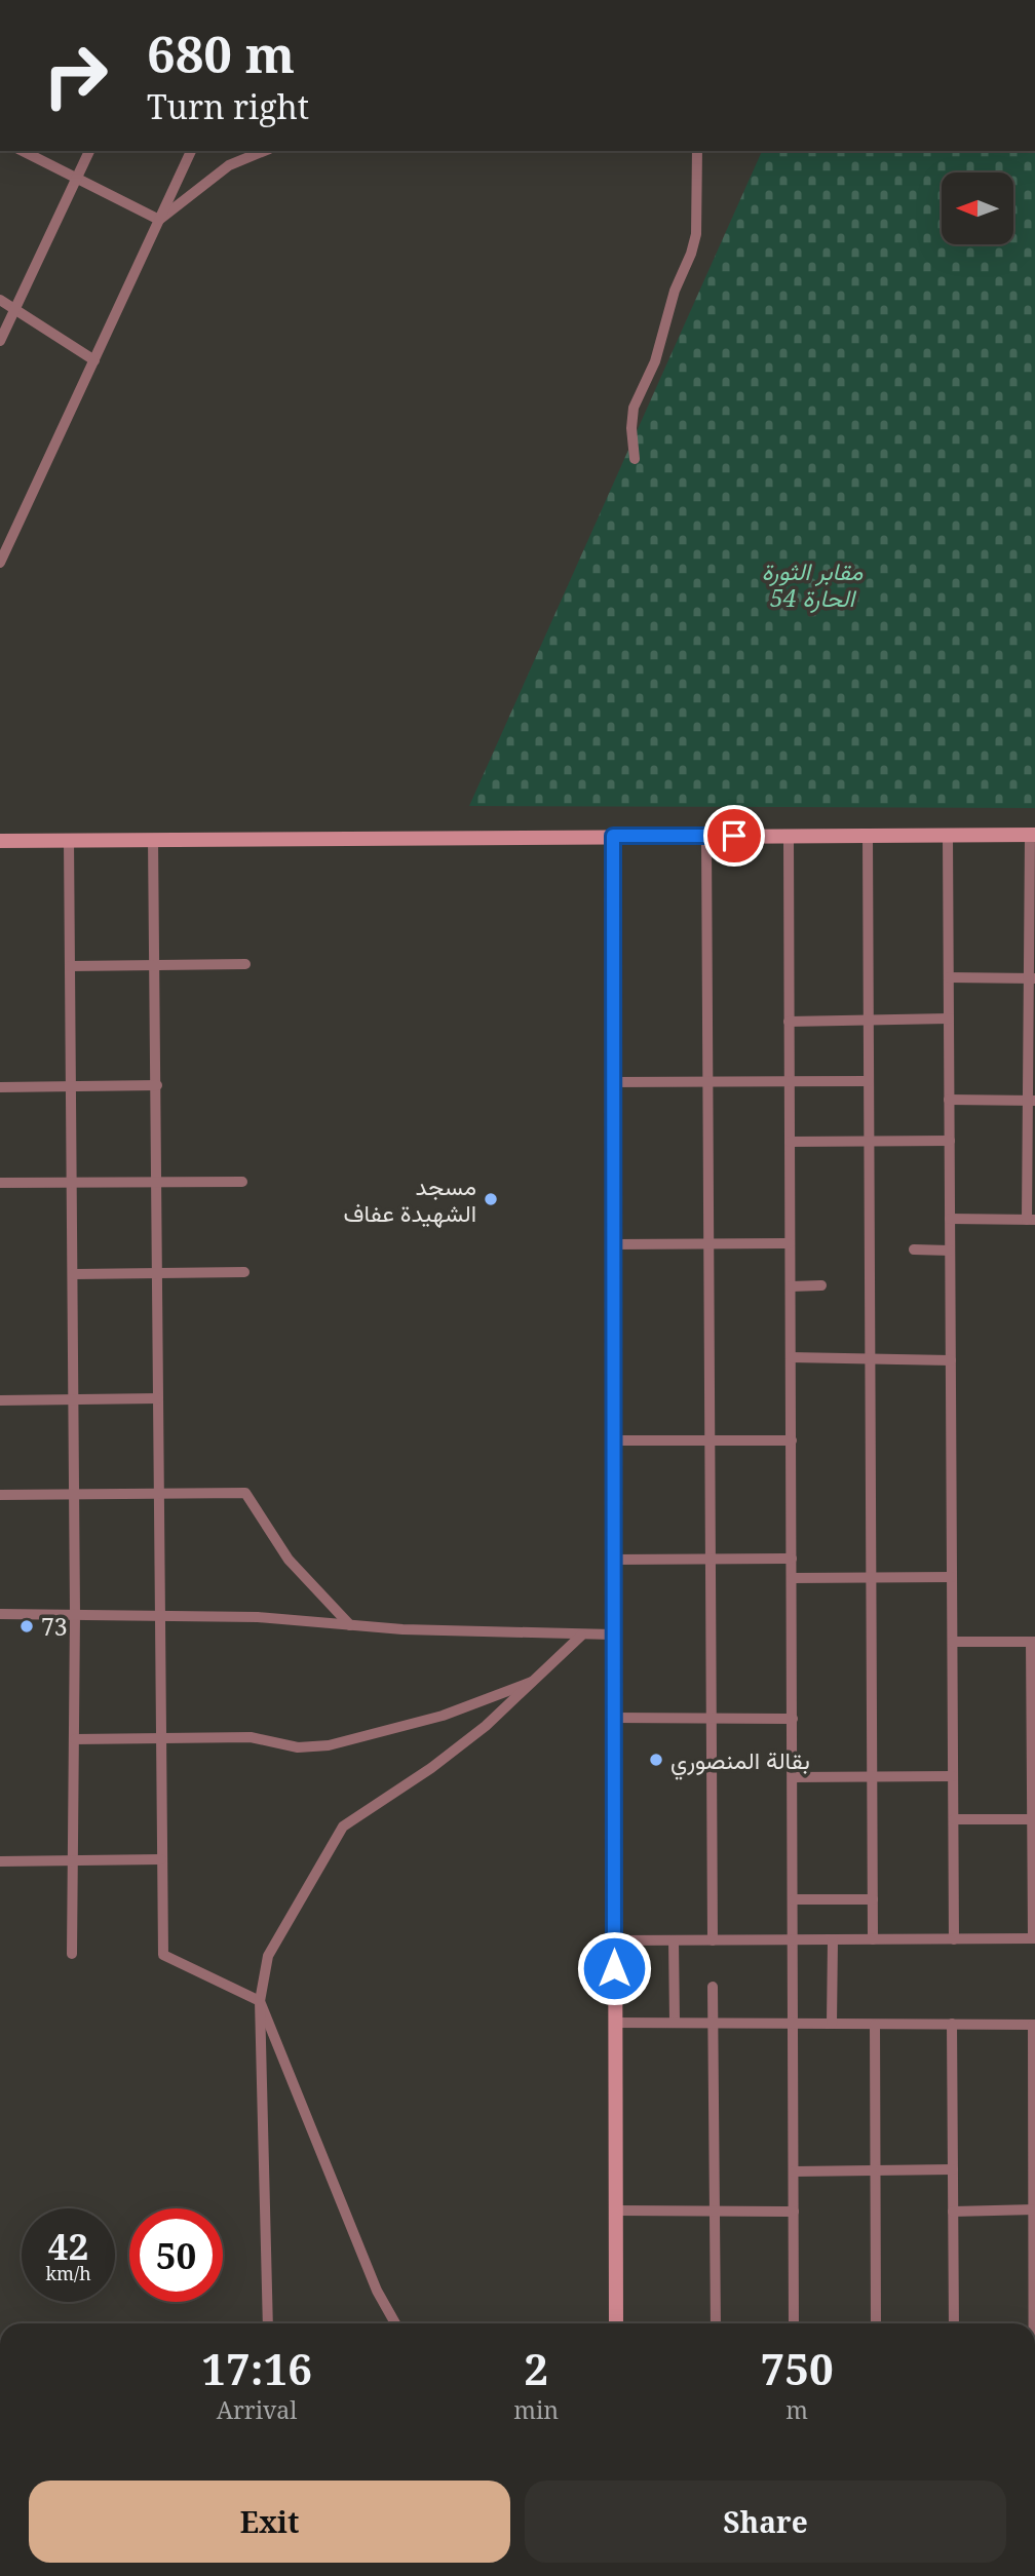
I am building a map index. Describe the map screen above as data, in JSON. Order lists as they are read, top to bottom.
{
  "parks": ["مقابر الثورة الحارة 54"],
  "places": ["مسجد الشهيدة عفاف", "73", "بقالة المنصوري"],
  "north": "left",
  "page": {
    "turn": ["680 m", "Turn right"],
    "speed": "42 km/h",
    "limit": "50",
    "eta": [
      "17:16",
      "Arrival",
      "2",
      "min",
      "750",
      "m"
    ],
    "buttons": ["Exit", "Share"]
  }
}
